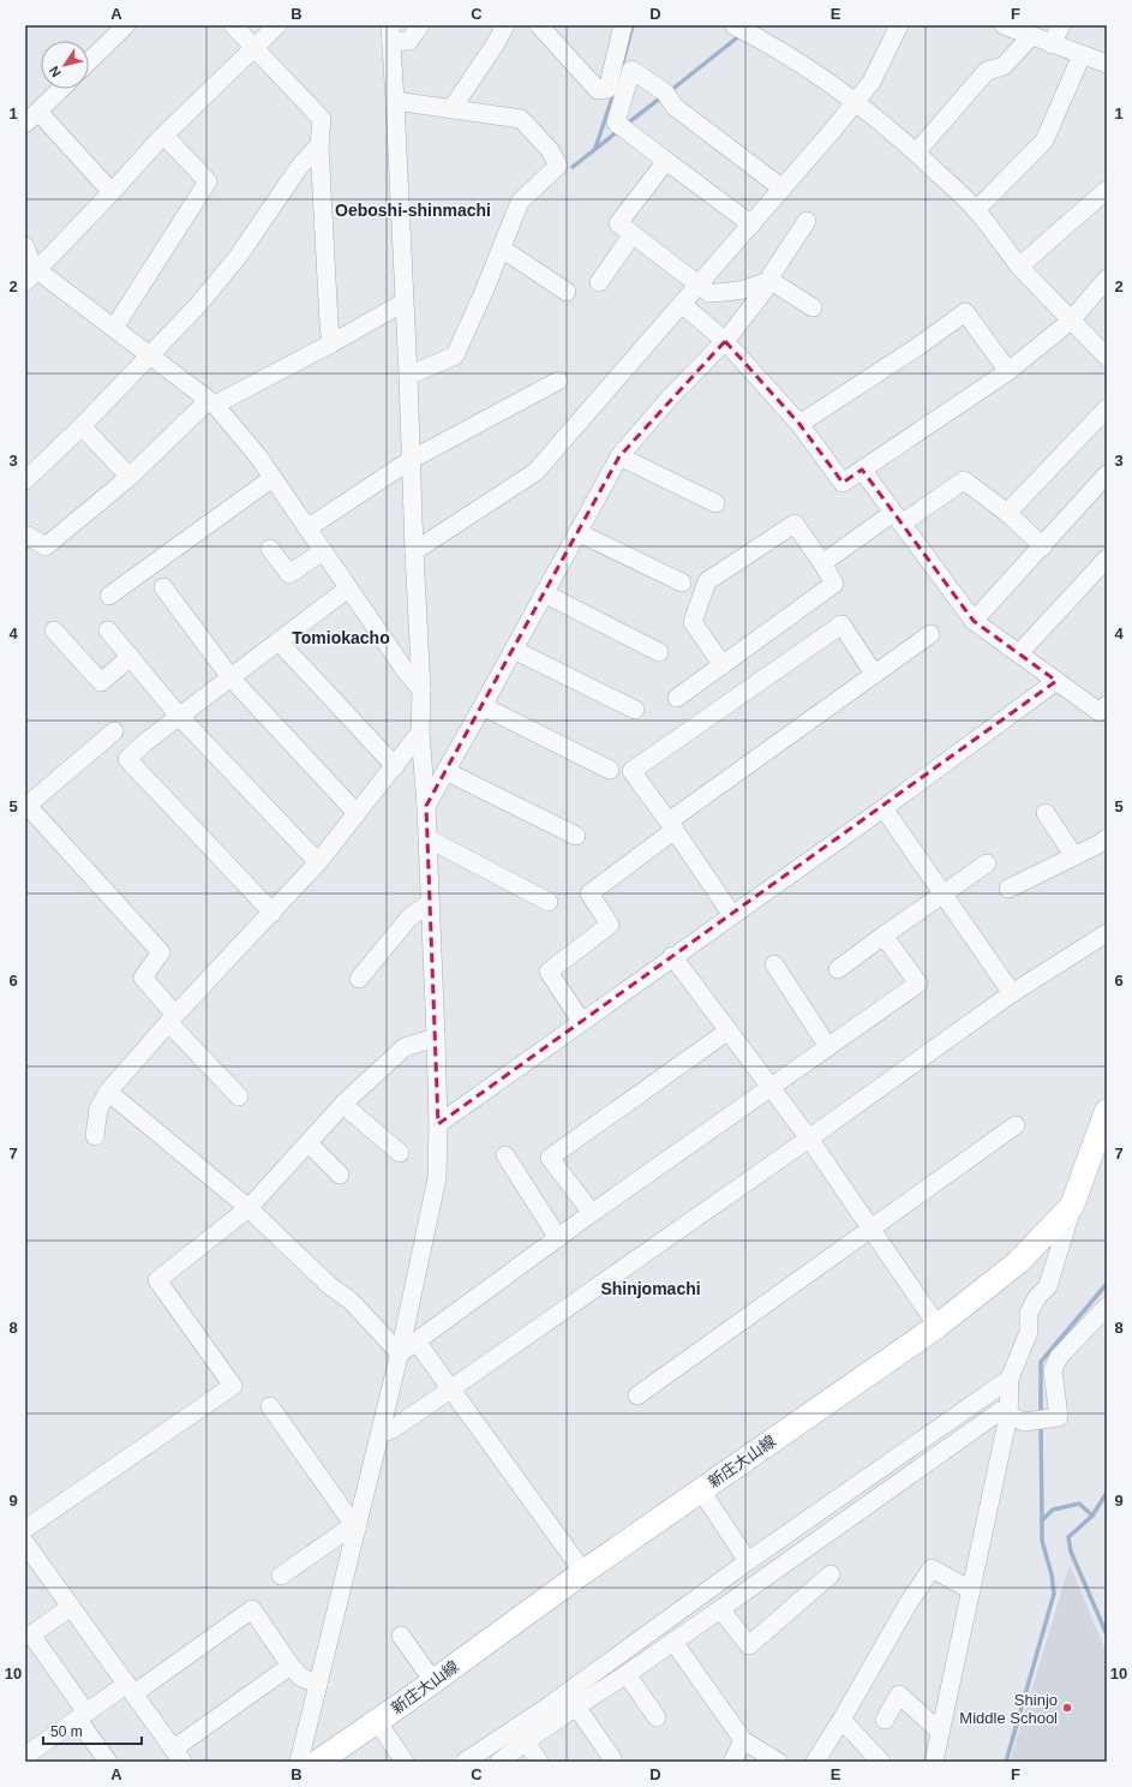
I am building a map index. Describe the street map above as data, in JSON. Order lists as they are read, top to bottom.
{
  "streets": {
    "main road": ["新庄大山線"]
  },
  "districts": ["Oeboshi-shinmachi", "Tomiokacho", "Shinjomachi"],
  "places": ["Shinjo Middle School"],
  "scale_bar": "50 m",
  "north": "bottom left",
  "grid": {
    "columns": [
      "A",
      "B",
      "C",
      "D",
      "E",
      "F"
    ],
    "rows": [
      "1",
      "2",
      "3",
      "4",
      "5",
      "6",
      "7",
      "8",
      "9",
      "10"
    ]
  }
}
